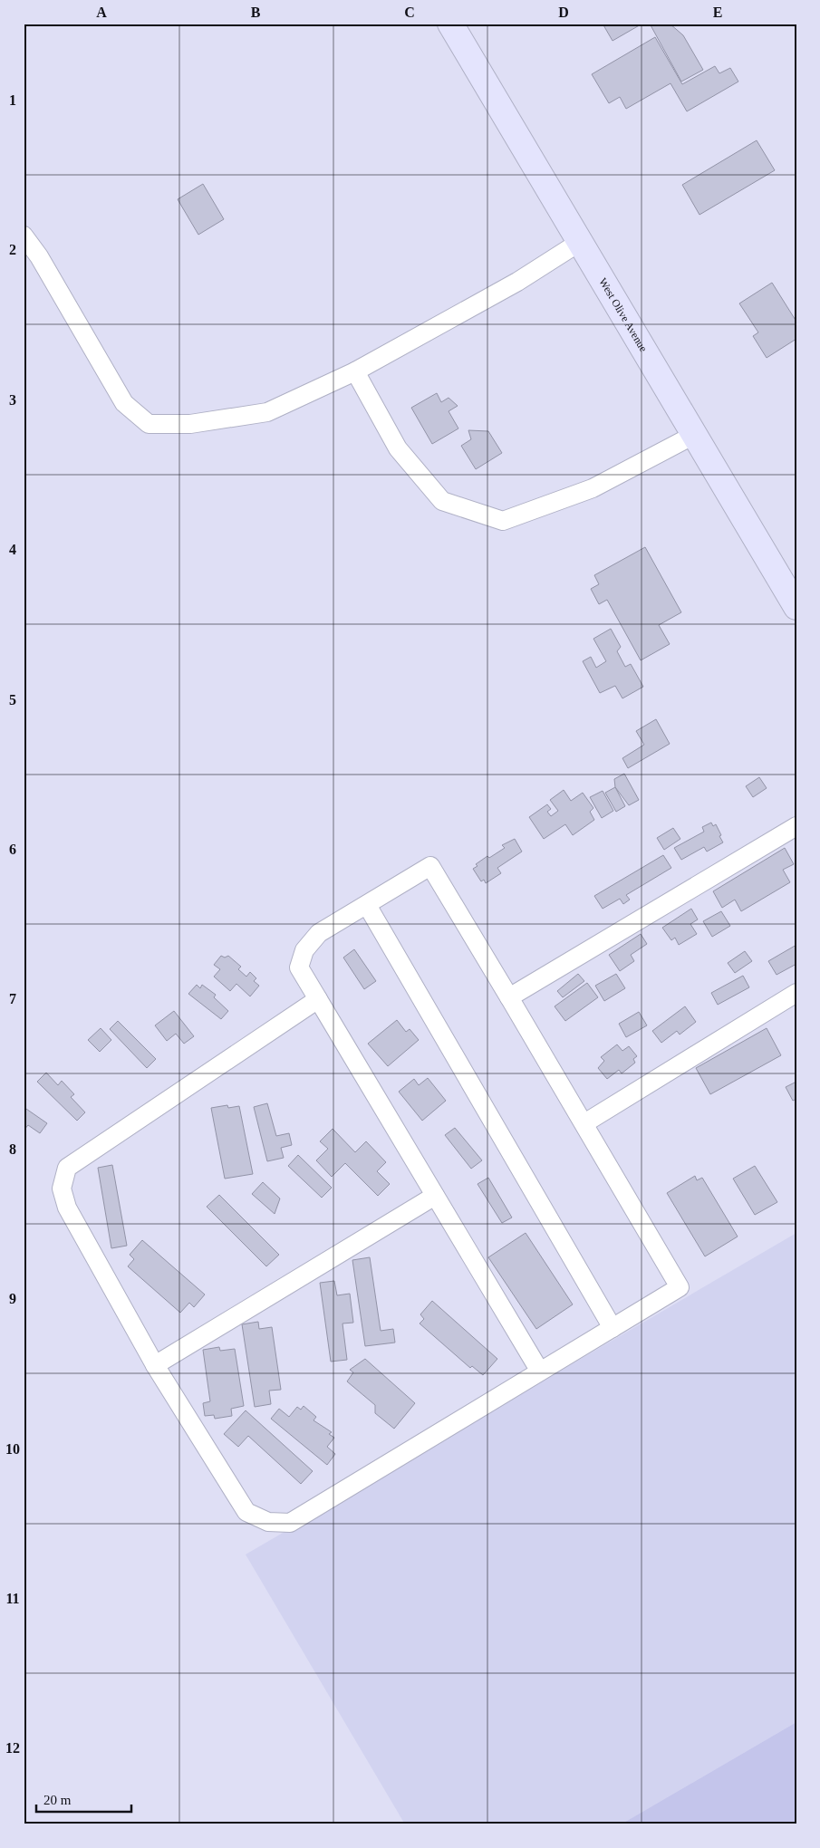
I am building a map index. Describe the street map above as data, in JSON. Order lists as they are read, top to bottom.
{
  "streets": {
    "main road": ["West Olive Avenue"]
  },
  "scale_bar": "20 m",
  "grid": {
    "columns": [
      "A",
      "B",
      "C",
      "D",
      "E"
    ],
    "rows": [
      "1",
      "2",
      "3",
      "4",
      "5",
      "6",
      "7",
      "8",
      "9",
      "10",
      "11",
      "12"
    ]
  }
}
